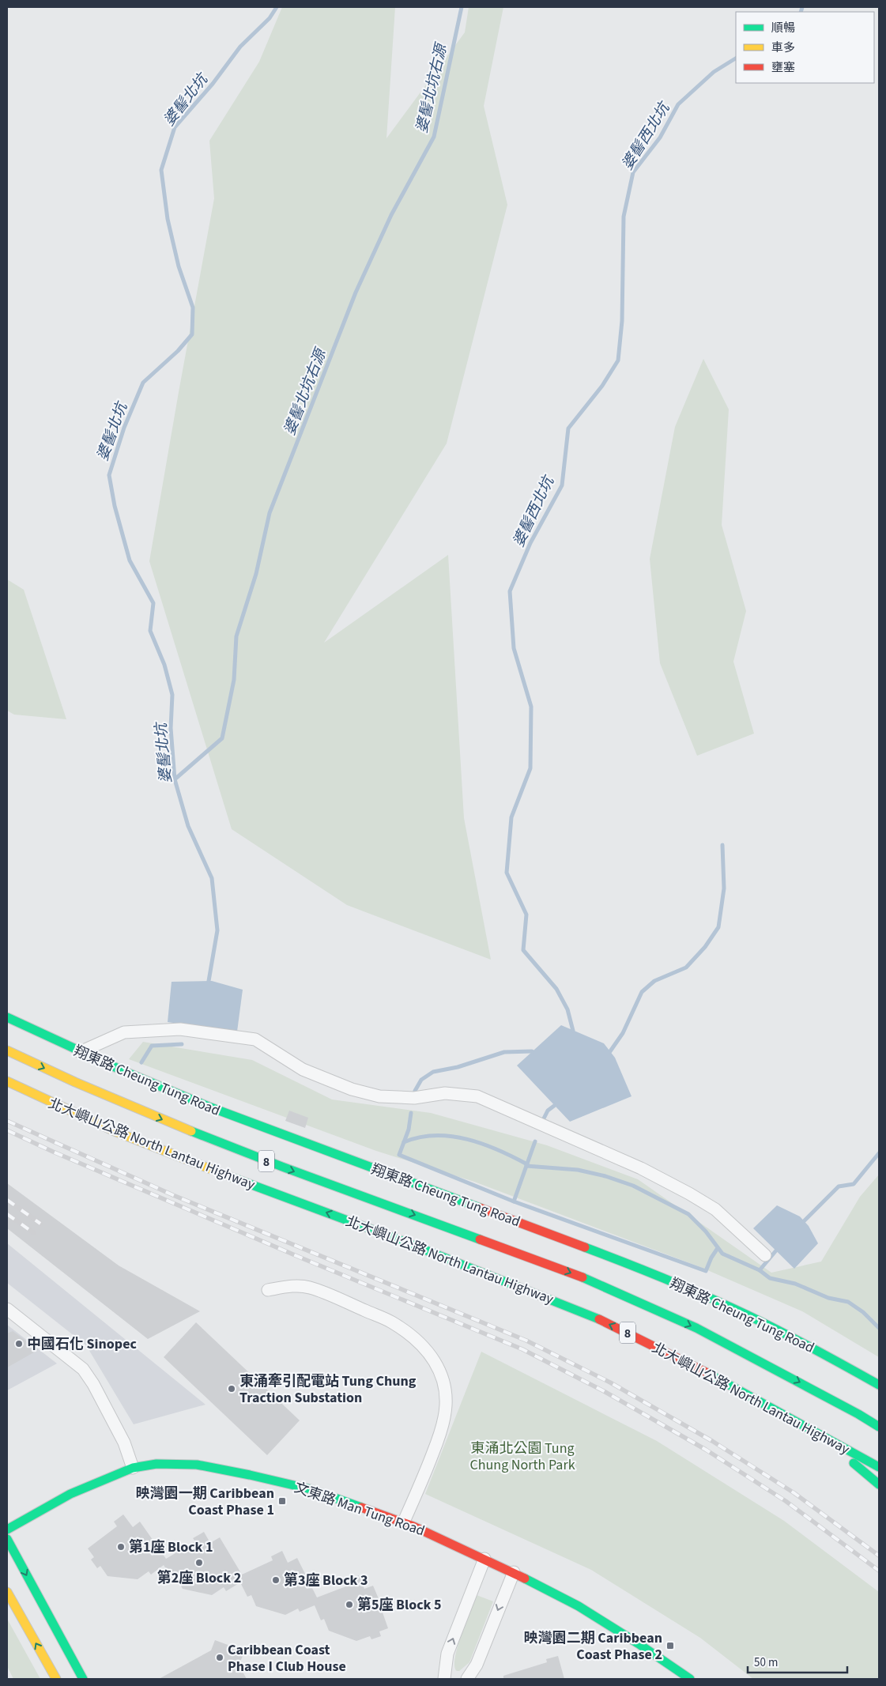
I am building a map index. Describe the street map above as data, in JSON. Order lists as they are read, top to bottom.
{
  "streets": {
    "main road": [
      "翔東路 Cheung Tung Road",
      "北大嶼山公路 North Lantau Highway",
      "8",
      "文東路 Man Tung Road"
    ]
  },
  "water": ["婆髻北坑右源", "婆髻北坑", "婆髻西北坑"],
  "parks": ["東涌北公園 Tung Chung North Park"],
  "places": {
    "other": [
      "中國石化 Sinopec",
      "東涌牽引配電站 Tung Chung Traction Substation",
      "第1座 Block 1",
      "第2座 Block 2",
      "第3座 Block 3",
      "第5座 Block 5",
      "Caribbean Coast Phase I Club House"
    ],
    "transit": ["映灣園一期 Caribbean Coast Phase 1", "映灣園二期 Caribbean Coast Phase 2"]
  },
  "legend": ["順暢", "車多", "壅塞"],
  "scale_bar": "50 m"
}
